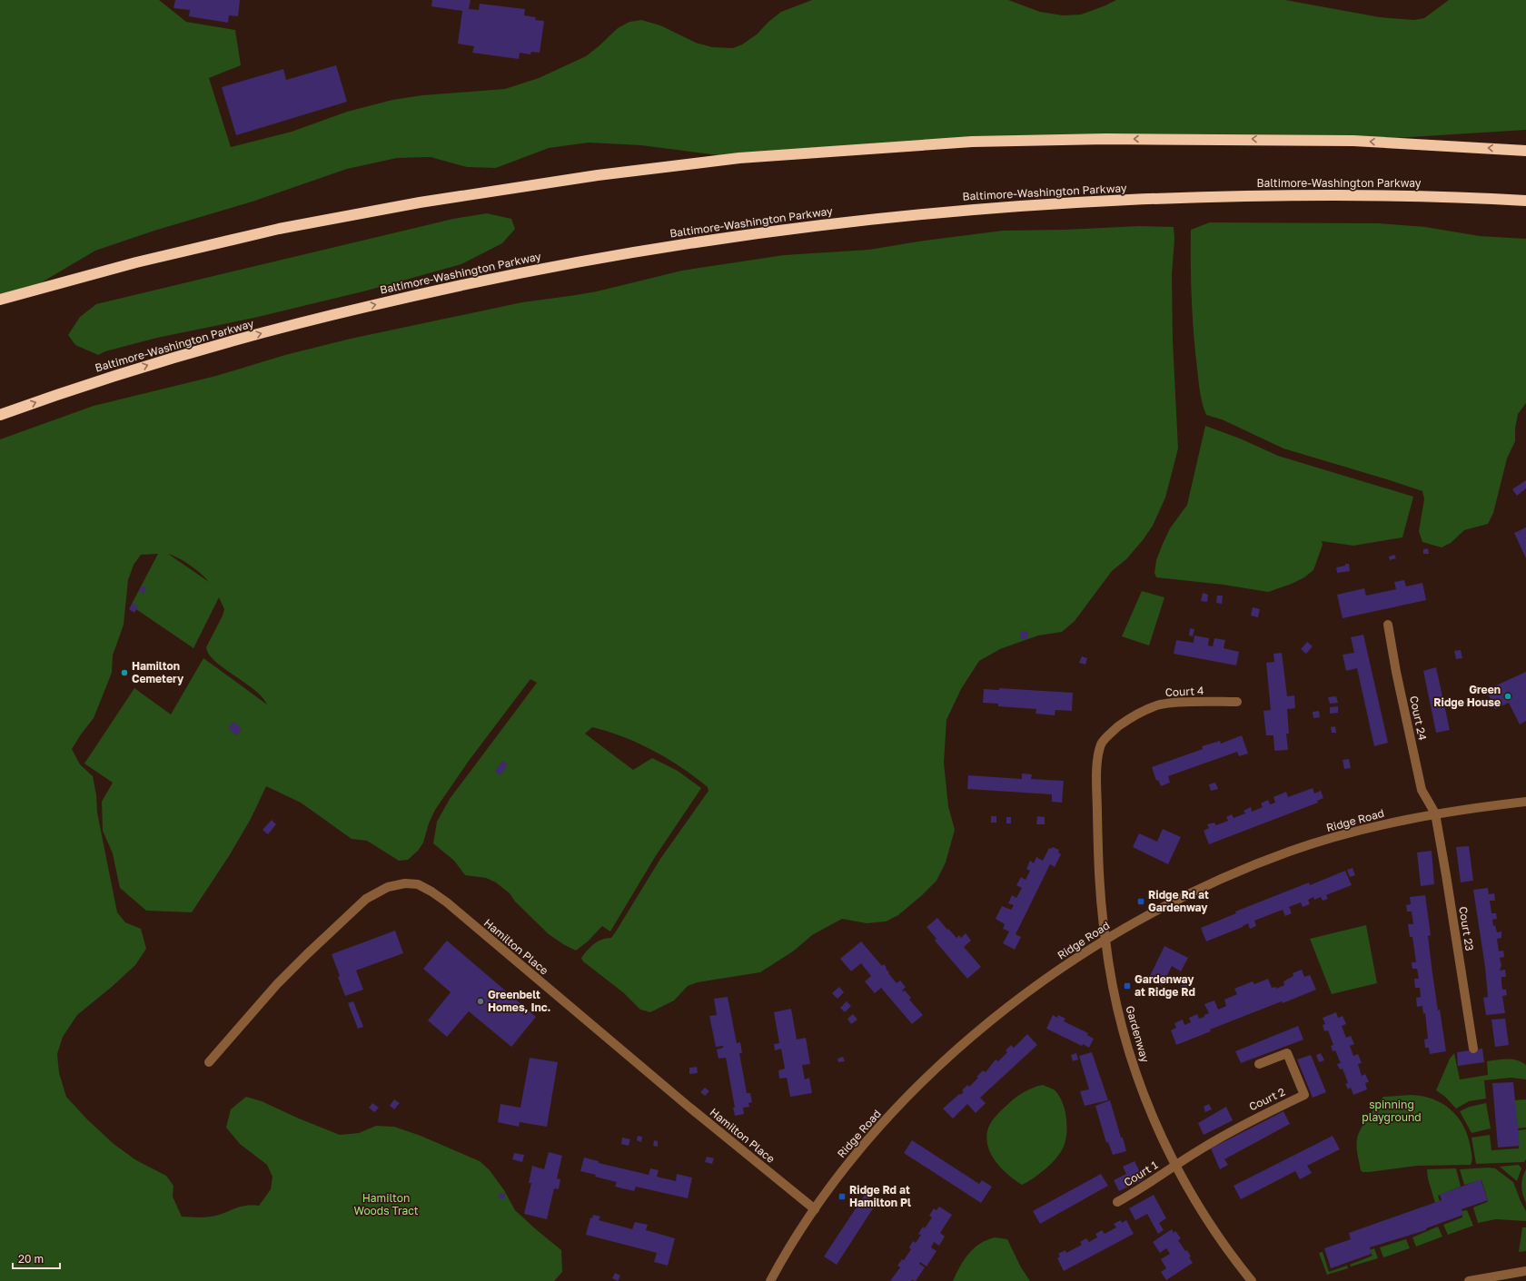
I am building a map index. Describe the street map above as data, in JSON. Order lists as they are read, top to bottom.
{
  "streets": {
    "highway": ["Baltimore-Washington Parkway"],
    "street": [
      "Court 4",
      "Court 24",
      "Ridge Road",
      "Court 23",
      "Hamilton Place",
      "Gardenway",
      "Court 2",
      "Court 1"
    ]
  },
  "crossings": [
    ["Court 4", "Gardenway"],
    ["Court 24", "Ridge Road"],
    ["Court 24", "Court 23"],
    ["Ridge Road", "Court 23"],
    ["Ridge Road", "Hamilton Place"],
    ["Ridge Road", "Gardenway"],
    ["Gardenway", "Court 2"],
    ["Gardenway", "Court 1"],
    ["Court 2", "Court 1"]
  ],
  "parks": ["spinning playground", "Hamilton Woods Tract"],
  "places": {
    "other": ["Hamilton Cemetery", "Green Ridge House", "Greenbelt Homes, Inc."],
    "transit": ["Ridge Rd at Gardenway", "Gardenway at Ridge Rd", "Ridge Rd at Hamilton Pl"]
  },
  "scale_bar": "20 m"
}
